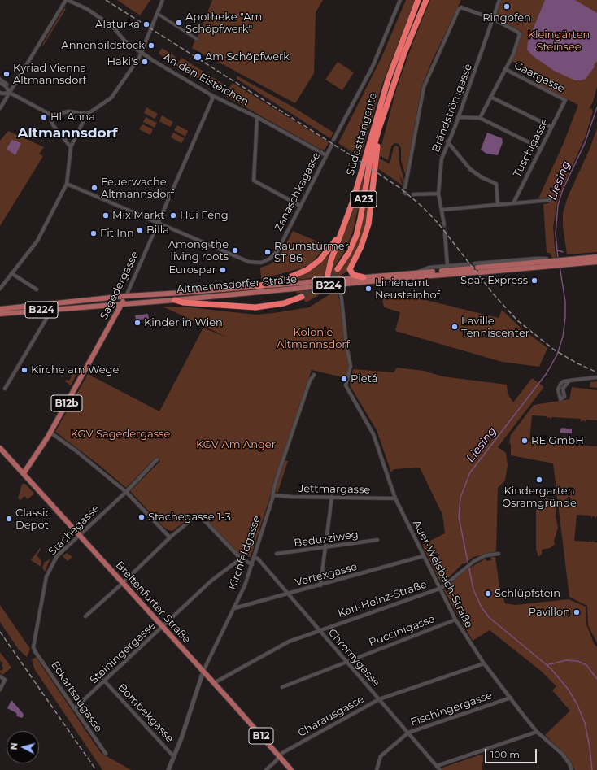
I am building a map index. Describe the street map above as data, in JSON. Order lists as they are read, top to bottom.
{
  "streets": {
    "highway": ["Südosttangente", "A23"],
    "main road": [
      "Altmannsdorfer Straße",
      "Sagedergasse",
      "B224",
      "B12b",
      "Breitenfurter Straße",
      "B12"
    ],
    "street": [
      "Gaargasse",
      "An den Eisteichen",
      "Brändströmgasse",
      "Tuschlgasse",
      "Zanaschkagasse",
      "Jettmargasse",
      "Stachegasse",
      "Beduzziweg",
      "Kirchfeldgasse",
      "Auer-Welsbach-Straße",
      "Vertexgasse",
      "Karl-Heinz-Straße",
      "Puccinigasse",
      "Steiningergasse",
      "Chromygasse",
      "Eckartsaugasse",
      "Fischingergasse",
      "Bombekgasse",
      "Charausgasse"
    ]
  },
  "crossings": [
    ["Gaargasse", "Tuschlgasse"],
    ["An den Eisteichen", "Zanaschkagasse"],
    ["An den Eisteichen", "Sagedergasse"],
    ["Südosttangente", "Altmannsdorfer Straße"],
    ["Zanaschkagasse", "Sagedergasse"],
    ["Altmannsdorfer Straße", "Sagedergasse"],
    ["Altmannsdorfer Straße", "B224"],
    ["Altmannsdorfer Straße", "Auer-Welsbach-Straße"],
    ["Sagedergasse", "Breitenfurter Straße"],
    ["Jettmargasse", "Kirchfeldgasse"],
    ["Jettmargasse", "Auer-Welsbach-Straße"],
    ["Stachegasse", "Breitenfurter Straße"],
    ["Stachegasse", "Eckartsaugasse"],
    ["Kirchfeldgasse", "Vertexgasse"],
    ["Kirchfeldgasse", "Breitenfurter Straße"],
    ["Kirchfeldgasse", "Chromygasse"],
    ["Kirchfeldgasse", "Bombekgasse"],
    ["Auer-Welsbach-Straße", "Vertexgasse"],
    ["Auer-Welsbach-Straße", "Karl-Heinz-Straße"],
    ["Auer-Welsbach-Straße", "Puccinigasse"],
    ["Auer-Welsbach-Straße", "Fischingergasse"],
    ["Auer-Welsbach-Straße", "Charausgasse"],
    ["Vertexgasse", "Chromygasse"],
    ["Karl-Heinz-Straße", "Breitenfurter Straße"],
    ["Karl-Heinz-Straße", "Chromygasse"],
    ["Breitenfurter Straße", "Steiningergasse"],
    ["Breitenfurter Straße", "Charausgasse"],
    ["Puccinigasse", "Chromygasse"],
    ["Steiningergasse", "Eckartsaugasse"],
    ["Steiningergasse", "Bombekgasse"],
    ["Chromygasse", "Fischingergasse"],
    ["Chromygasse", "Charausgasse"]
  ],
  "districts": ["Altmannsdorf"],
  "water": ["Liesing"],
  "parks": [
    "Kleingärten Steinsee",
    "Kolonie Altmannsdorf",
    "KGV Sagedergasse",
    "KGV Am Anger"
  ],
  "places": [
    "Ringofen",
    "Apotheke \"Am Schöpfwerk\"",
    "Alaturka",
    "Annenbildstock",
    "Am Schöpfwerk",
    "Haki's",
    "Kyriad Vienna Altmannsdorf",
    "Hl. Anna",
    "Feuerwache Altmannsdorf",
    "Mix Markt",
    "Hui Feng",
    "Billa",
    "Fit Inn",
    "Among the living roots",
    "Raumstürmer ST 86",
    "Eurospar",
    "Spar Express",
    "Linienamt Neusteinhof",
    "Kinder in Wien",
    "Laville Tenniscenter",
    "Kirche am Wege",
    "Pietá",
    "RE GmbH",
    "Kindergarten Osramgründe",
    "Stachegasse 1-3",
    "Classic Depot",
    "Schlüpfstein",
    "Pavillon"
  ],
  "scale_bar": "100 m",
  "north": "left"
}
